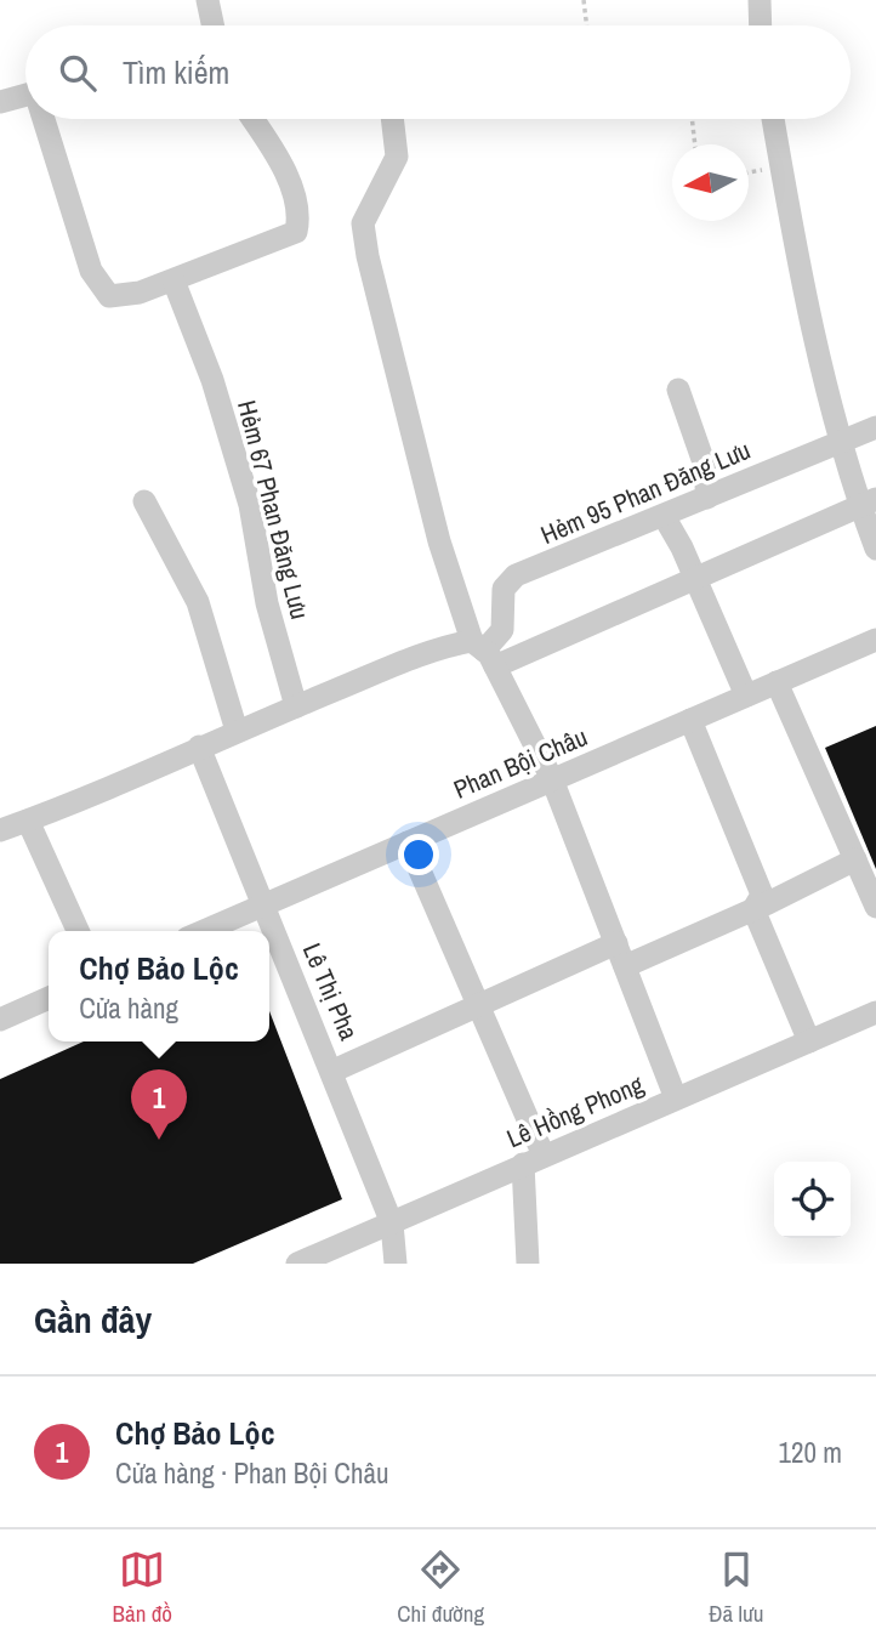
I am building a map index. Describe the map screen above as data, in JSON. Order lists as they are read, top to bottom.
{
  "streets": {
    "street": [
      "Hẻm 95 Phan Đăng Lưu",
      "Hẻm 67 Phan Đăng Lưu",
      "Phan Bội Châu",
      "Lê Thị Pha",
      "Lê Hồng Phong"
    ]
  },
  "crossings": [
    ["Phan Bội Châu", "Lê Thị Pha"],
    ["Lê Thị Pha", "Lê Hồng Phong"]
  ],
  "north": "left",
  "page": {
    "search": "Tìm kiếm",
    "popup": ["Chợ Bảo Lộc", "Cửa hàng"],
    "pins": "1",
    "heading": "Gần đây",
    "list": [
      {
        "mark": "1",
        "name": "Chợ Bảo Lộc",
        "note": "Cửa hàng · Phan Bội Châu",
        "value": "120 m"
      }
    ],
    "nav": ["Bản đồ", "Chỉ đường", "Đã lưu"]
  }
}
